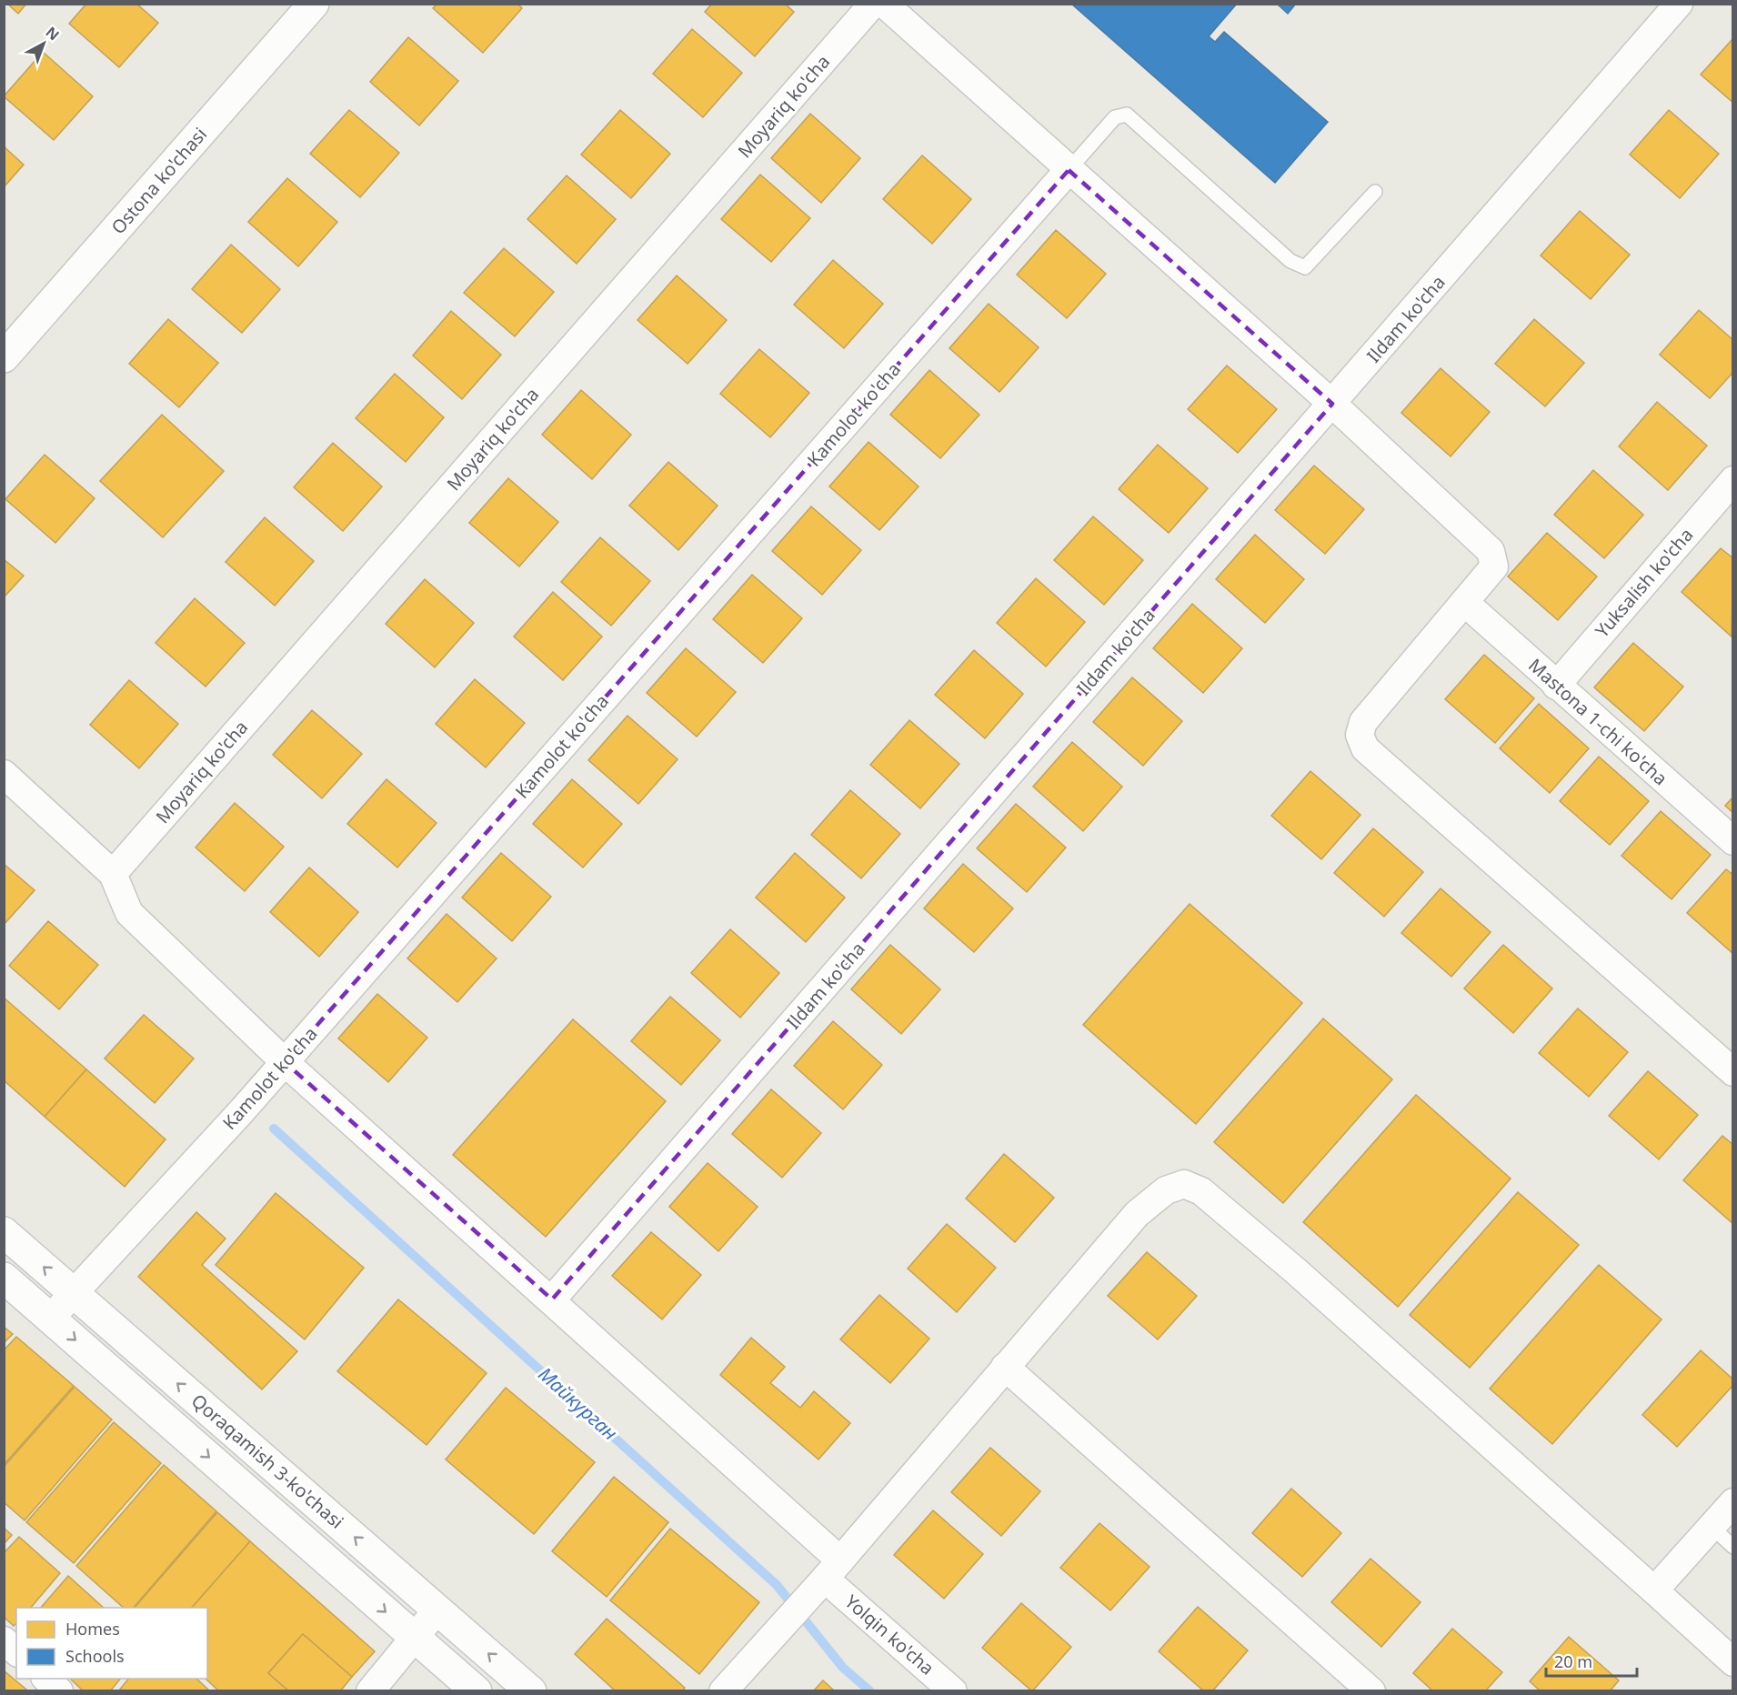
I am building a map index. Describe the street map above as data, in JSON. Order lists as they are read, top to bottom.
{
  "streets": {
    "main road": ["Ostona ko'chasi", "Qoraqamish 3-ko'chasi"],
    "street": [
      "Moyariq ko'cha",
      "Ildam ko'cha",
      "Kamolot ko'cha",
      "Yuksalish ko'cha",
      "Mastona 1-chi ko'cha",
      "Yolqin ko'cha"
    ]
  },
  "crossings": [
    ["Moyariq ko'cha", "Yolqin ko'cha"],
    ["Ildam ko'cha", "Yolqin ko'cha"],
    ["Kamolot ko'cha", "Qoraqamish 3-ko'chasi"],
    ["Kamolot ko'cha", "Yolqin ko'cha"],
    ["Yuksalish ko'cha", "Mastona 1-chi ko'cha"]
  ],
  "water": ["Майкурган"],
  "legend": ["Homes", "Schools"],
  "scale_bar": "20 m",
  "north": "top right"
}
